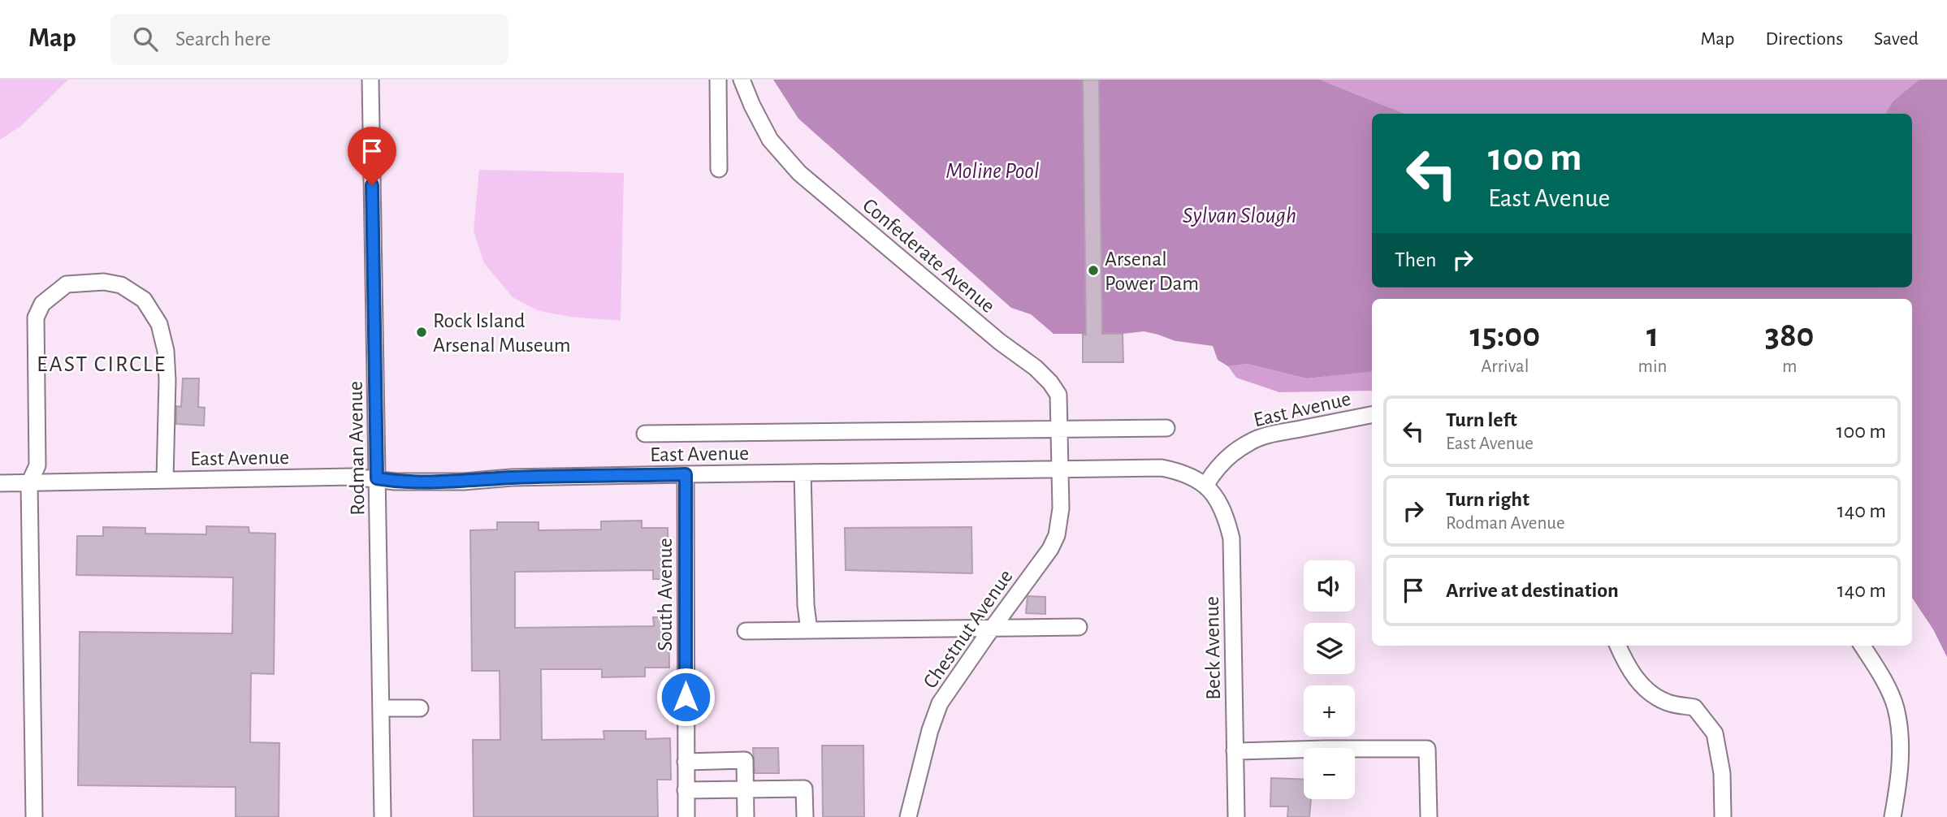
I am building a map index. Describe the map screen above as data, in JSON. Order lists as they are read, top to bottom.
{
  "streets": {
    "street": [
      "Confederate Avenue",
      "East Avenue",
      "Rodman Avenue",
      "South Avenue",
      "Chestnut Avenue",
      "Beck Avenue"
    ]
  },
  "crossings": [
    ["Confederate Avenue", "East Avenue"],
    ["Confederate Avenue", "Chestnut Avenue"],
    ["East Avenue", "Rodman Avenue"],
    ["East Avenue", "South Avenue"],
    ["East Avenue", "Chestnut Avenue"],
    ["East Avenue", "Beck Avenue"]
  ],
  "districts": ["EAST CIRCLE"],
  "water": ["Moline Pool", "Sylvan Slough"],
  "places": ["Arsenal Power Dam", "Rock Island Arsenal Museum"],
  "page": {
    "header": "Map",
    "search": "Search here",
    "nav": ["Map", "Directions", "Saved"],
    "turn": ["100 m", "East Avenue"],
    "then": "Then",
    "eta": [
      "15:00",
      "Arrival",
      "1",
      "min",
      "380",
      "m"
    ],
    "list": [
      {
        "name": "Turn left",
        "note": "East Avenue",
        "value": "100 m"
      },
      {
        "name": "Turn right",
        "note": "Rodman Avenue",
        "value": "140 m"
      },
      {
        "name": "Arrive at destination",
        "value": "140 m"
      }
    ],
    "map_buttons": ["+", "−"]
  }
}
